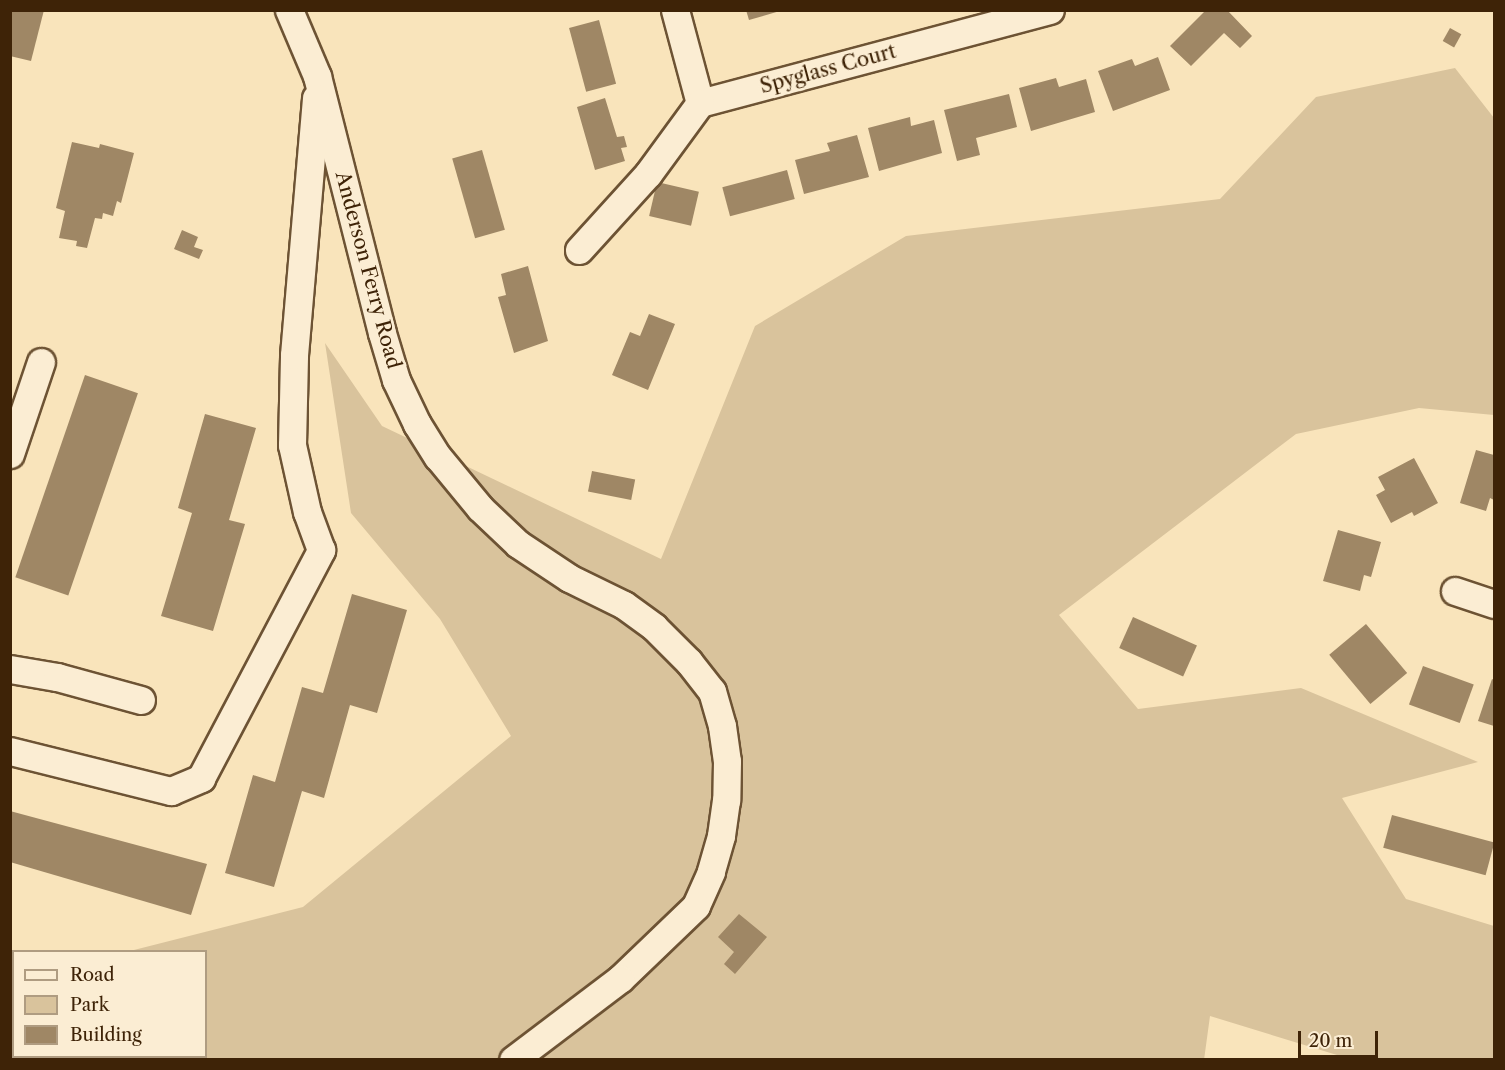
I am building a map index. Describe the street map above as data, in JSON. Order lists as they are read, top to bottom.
{
  "streets": {
    "street": ["Spyglass Court", "Anderson Ferry Road"]
  },
  "legend": ["Road", "Park", "Building"],
  "scale_bar": "20 m"
}
